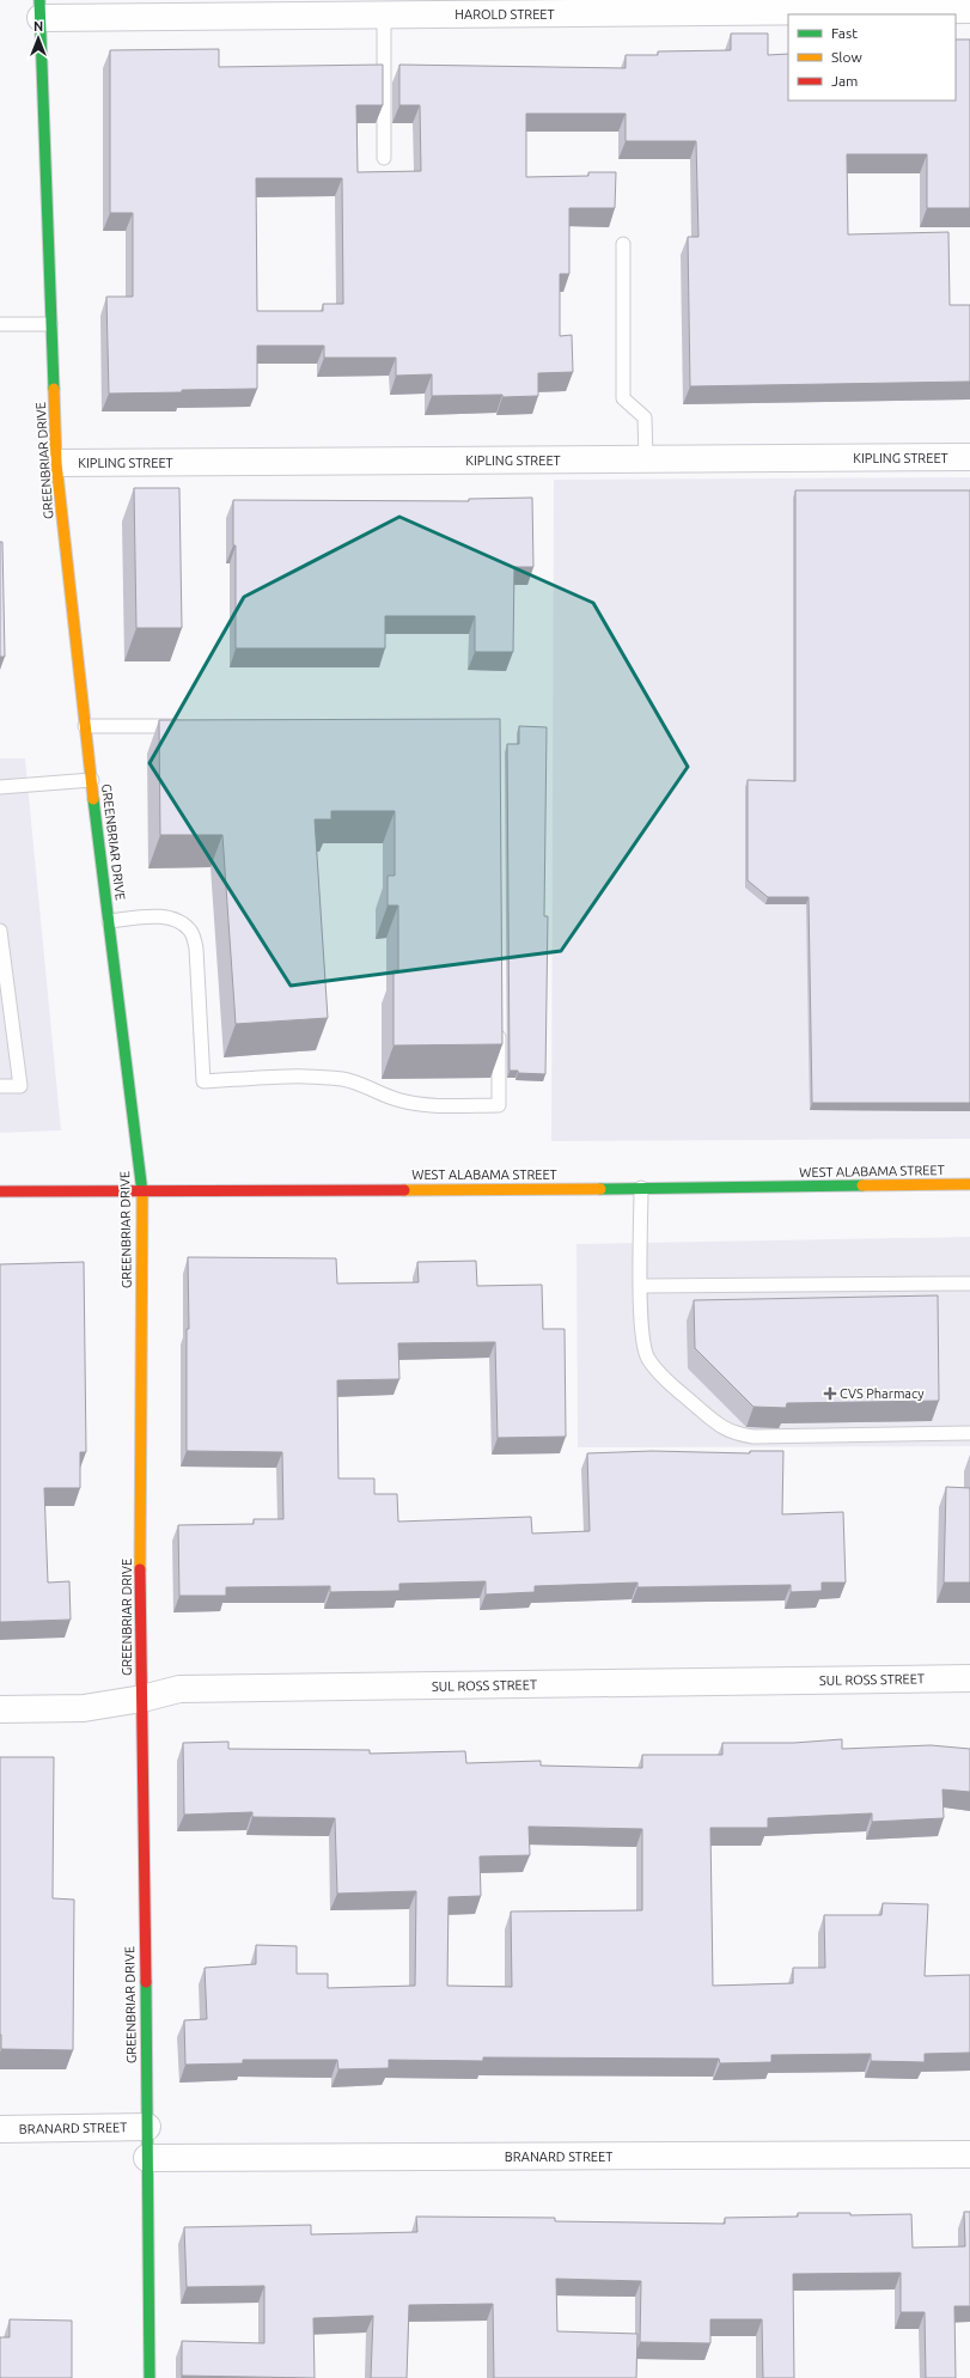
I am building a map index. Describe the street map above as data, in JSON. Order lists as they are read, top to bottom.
{
  "streets": {
    "street": [
      "HAROLD STREET",
      "KIPLING STREET",
      "GREENBRIAR DRIVE",
      "WEST ALABAMA STREET",
      "SUL ROSS STREET",
      "BRANARD STREET"
    ]
  },
  "crossings": [
    ["HAROLD STREET", "GREENBRIAR DRIVE"],
    ["KIPLING STREET", "GREENBRIAR DRIVE"],
    ["GREENBRIAR DRIVE", "WEST ALABAMA STREET"],
    ["GREENBRIAR DRIVE", "SUL ROSS STREET"],
    ["GREENBRIAR DRIVE", "BRANARD STREET"]
  ],
  "places": {
    "health": ["CVS Pharmacy"]
  },
  "legend": ["Fast", "Slow", "Jam"],
  "north": "top"
}
